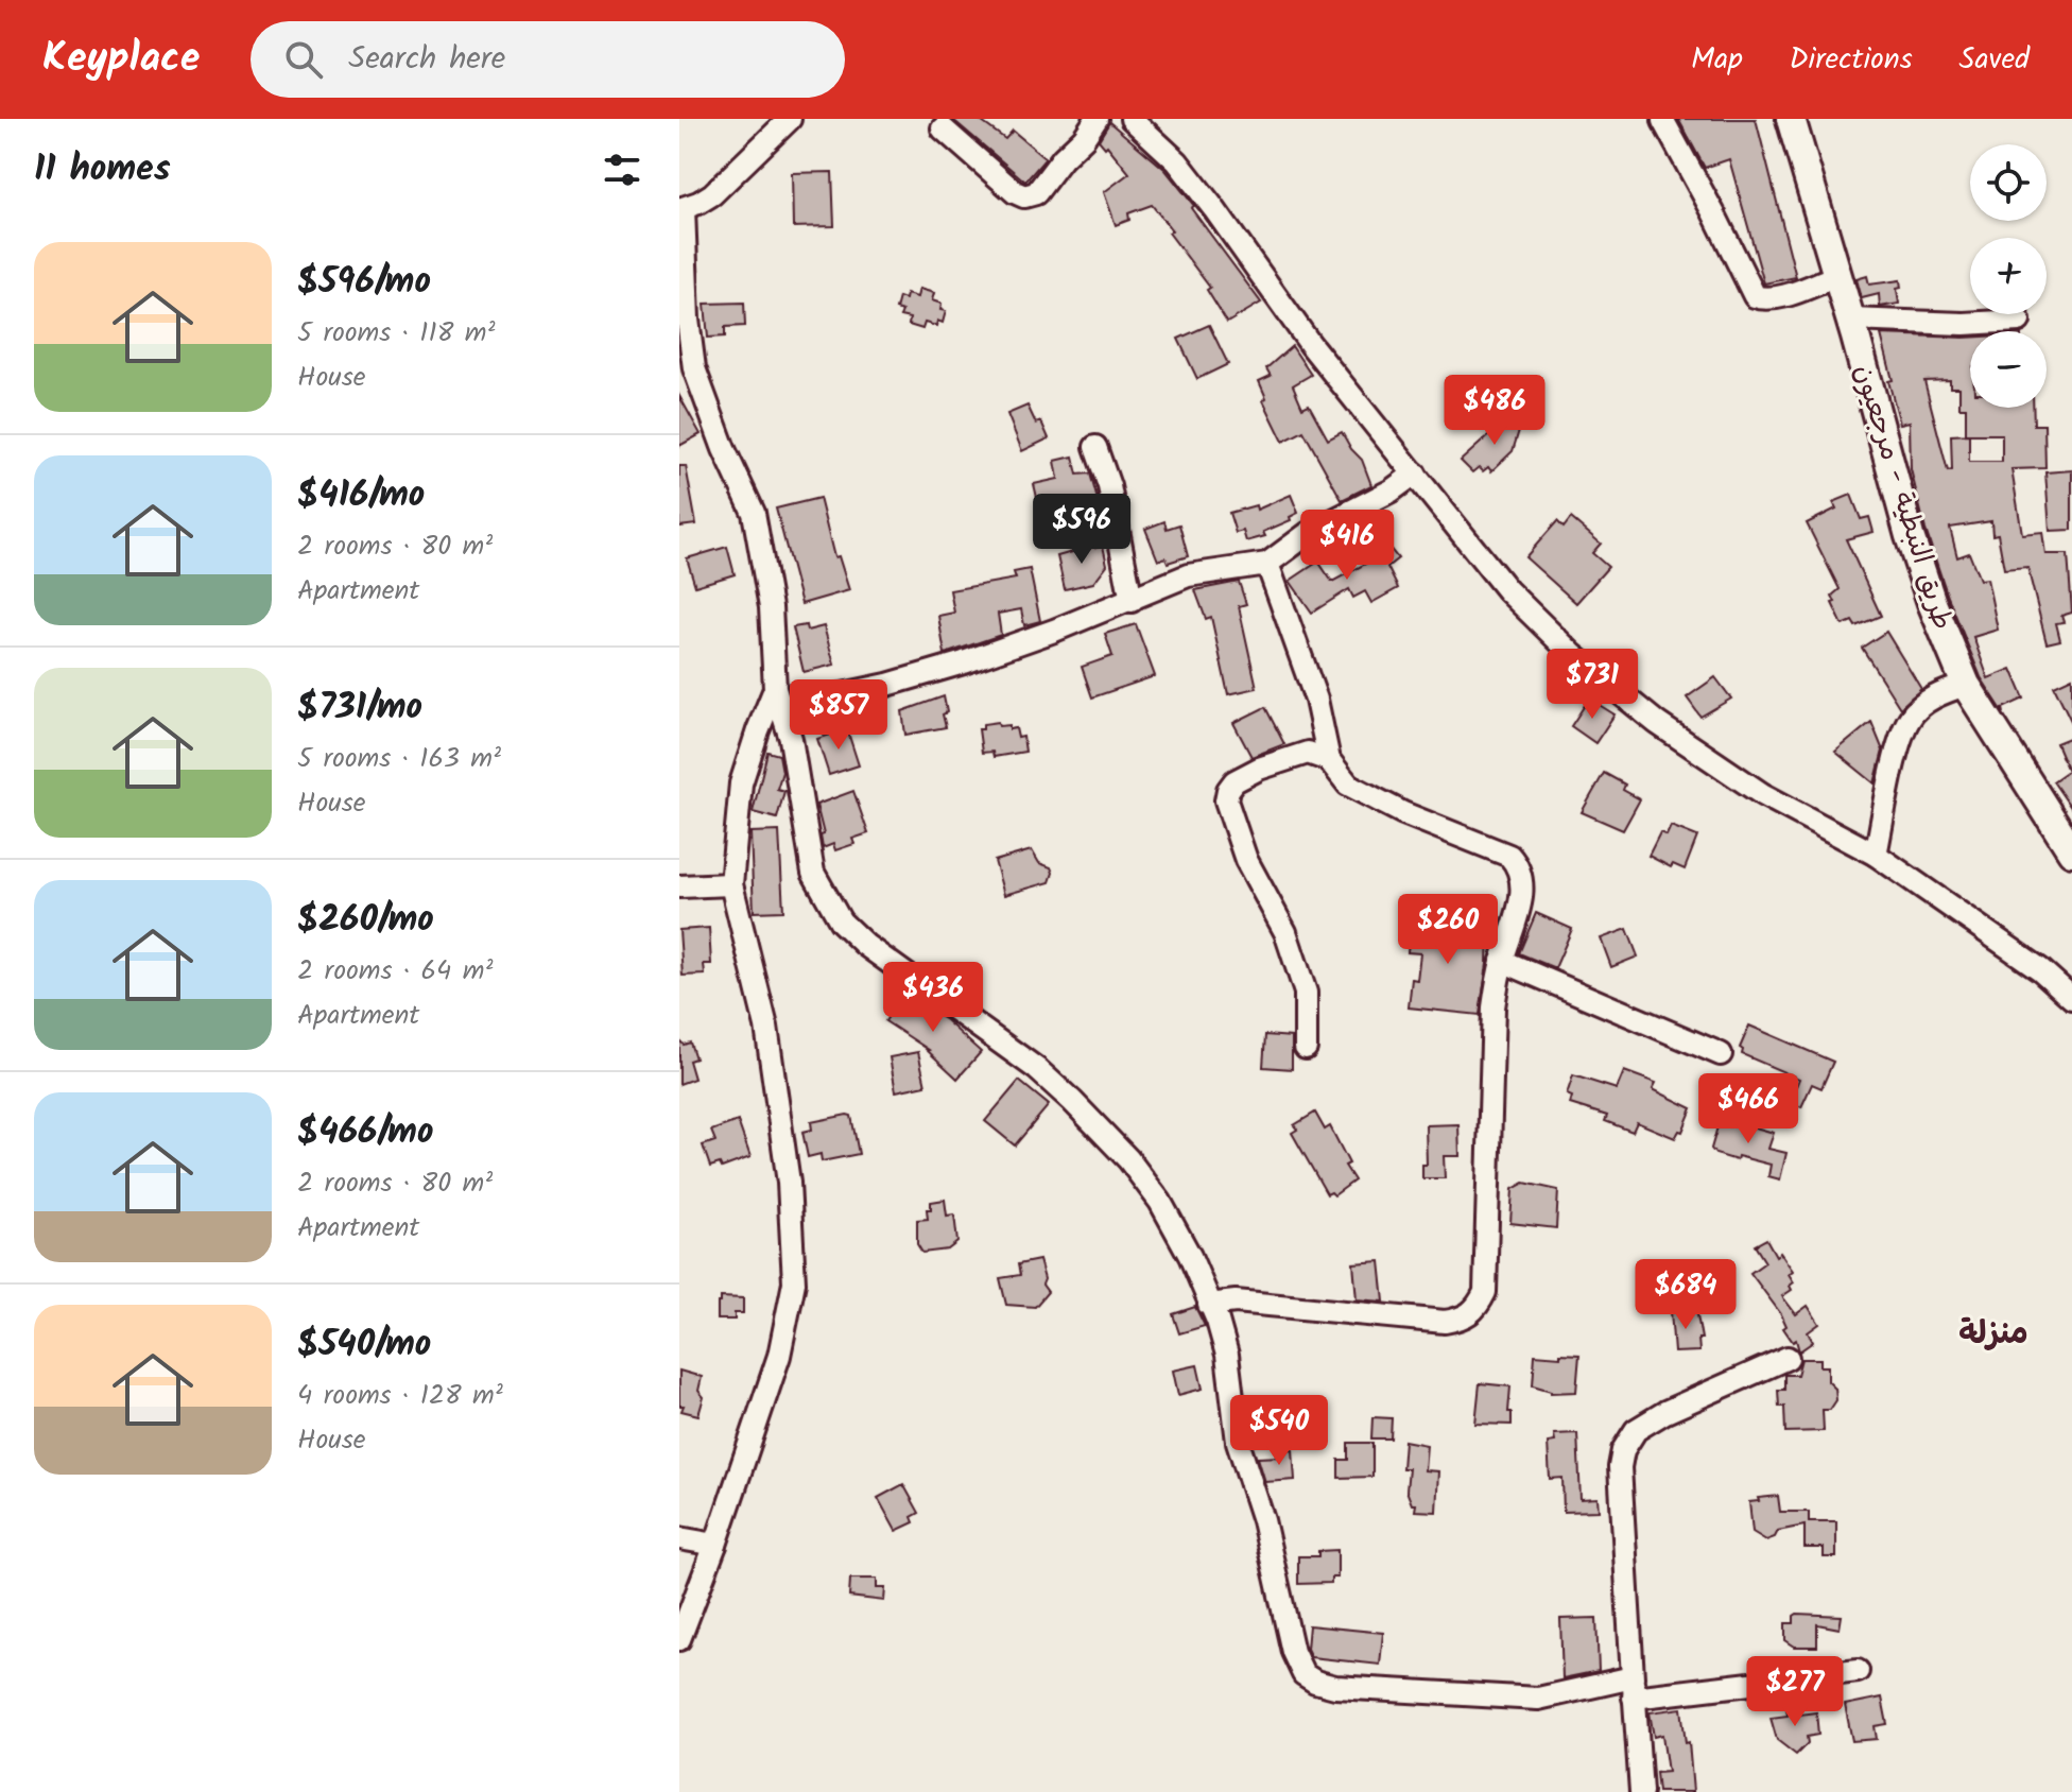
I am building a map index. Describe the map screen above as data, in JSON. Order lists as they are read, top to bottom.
{
  "streets": {
    "main road": ["طريق النبطية - مرجعيون"]
  },
  "districts": ["منزلة"],
  "page": {
    "header": "Keyplace",
    "search": "Search here",
    "nav": ["Map", "Directions", "Saved"],
    "heading": "11 homes",
    "map_buttons": ["+", "−"],
    "list": [
      {
        "name": "$596/mo",
        "note": "5 rooms · 118 m² · House"
      },
      {
        "name": "$416/mo",
        "note": "2 rooms · 80 m² · Apartment"
      },
      {
        "name": "$731/mo",
        "note": "5 rooms · 163 m² · House"
      },
      {
        "name": "$260/mo",
        "note": "2 rooms · 64 m² · Apartment"
      },
      {
        "name": "$466/mo",
        "note": "2 rooms · 80 m² · Apartment"
      },
      {
        "name": "$540/mo",
        "note": "4 rooms · 128 m² · House"
      }
    ],
    "price": [
      "$486",
      "$596",
      "$416",
      "$731",
      "$857",
      "$260",
      "$436",
      "$466",
      "$684",
      "$540",
      "$277"
    ]
  }
}
